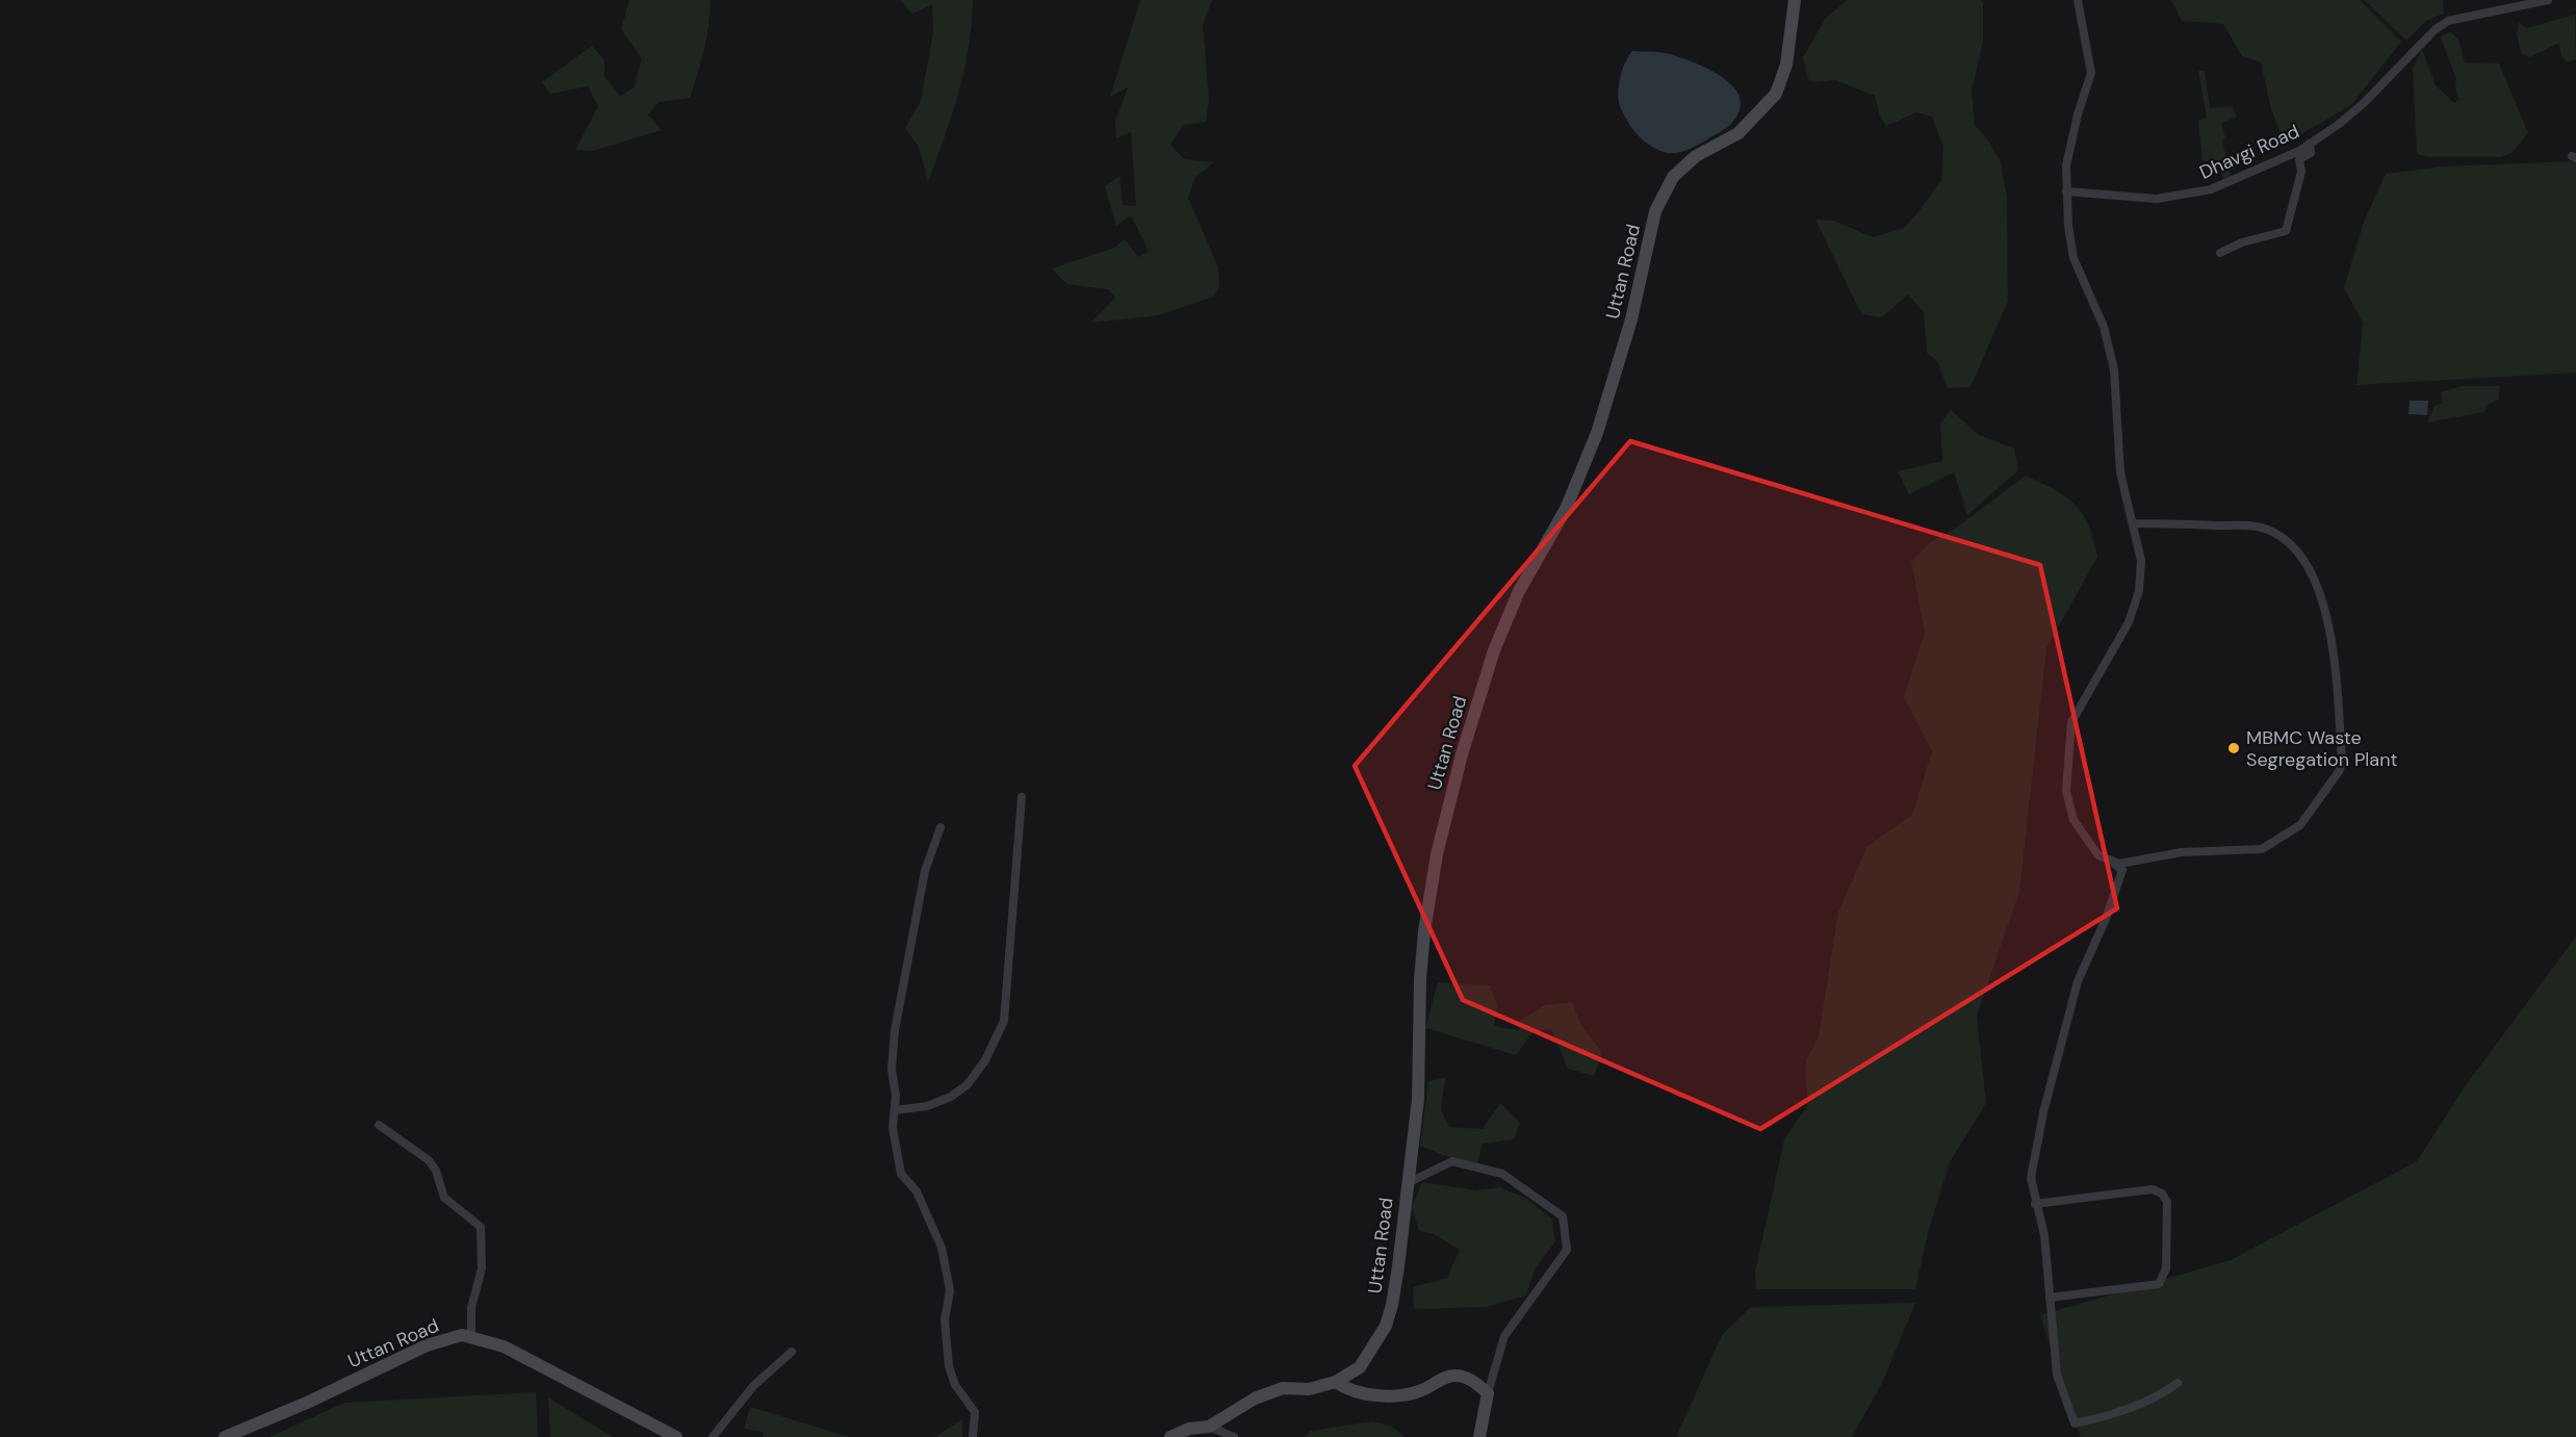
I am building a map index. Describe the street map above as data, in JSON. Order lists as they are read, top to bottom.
{
  "streets": {
    "main road": ["Uttan Road"],
    "street": ["Dhavgi Road"]
  },
  "places": ["MBMC Waste Segregation Plant"]
}
